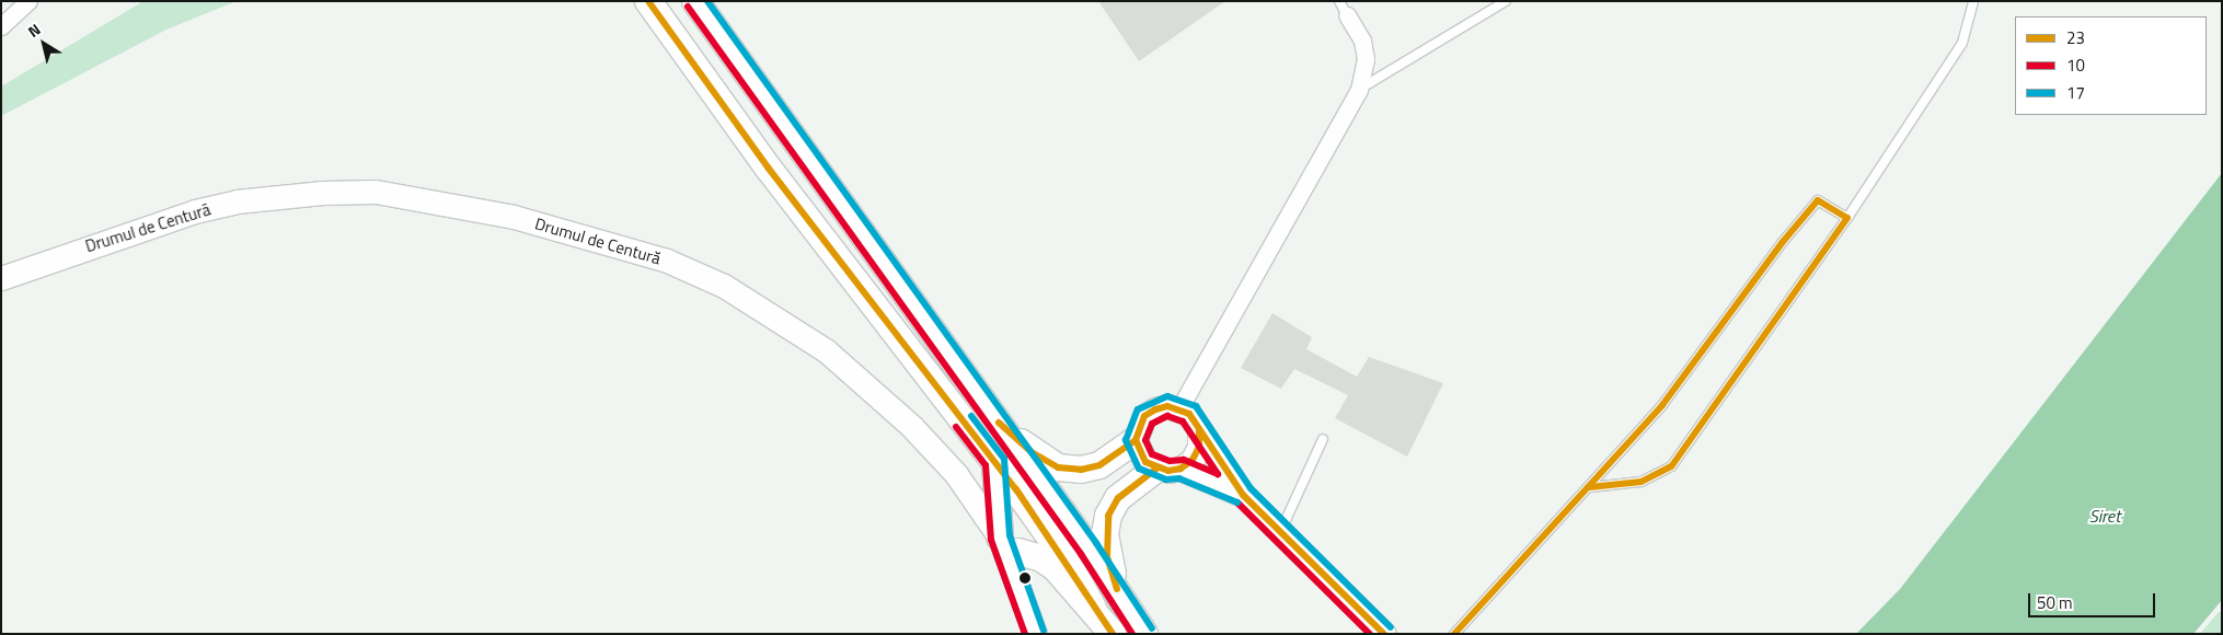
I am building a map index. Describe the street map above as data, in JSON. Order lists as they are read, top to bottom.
{
  "streets": {
    "street": ["Drumul de Centură"]
  },
  "water": ["Siret"],
  "lines": ["transit line 23", "transit line 17", "transit line 10"],
  "legend": ["23", "10", "17"],
  "scale_bar": "50 m",
  "north": "top left"
}
